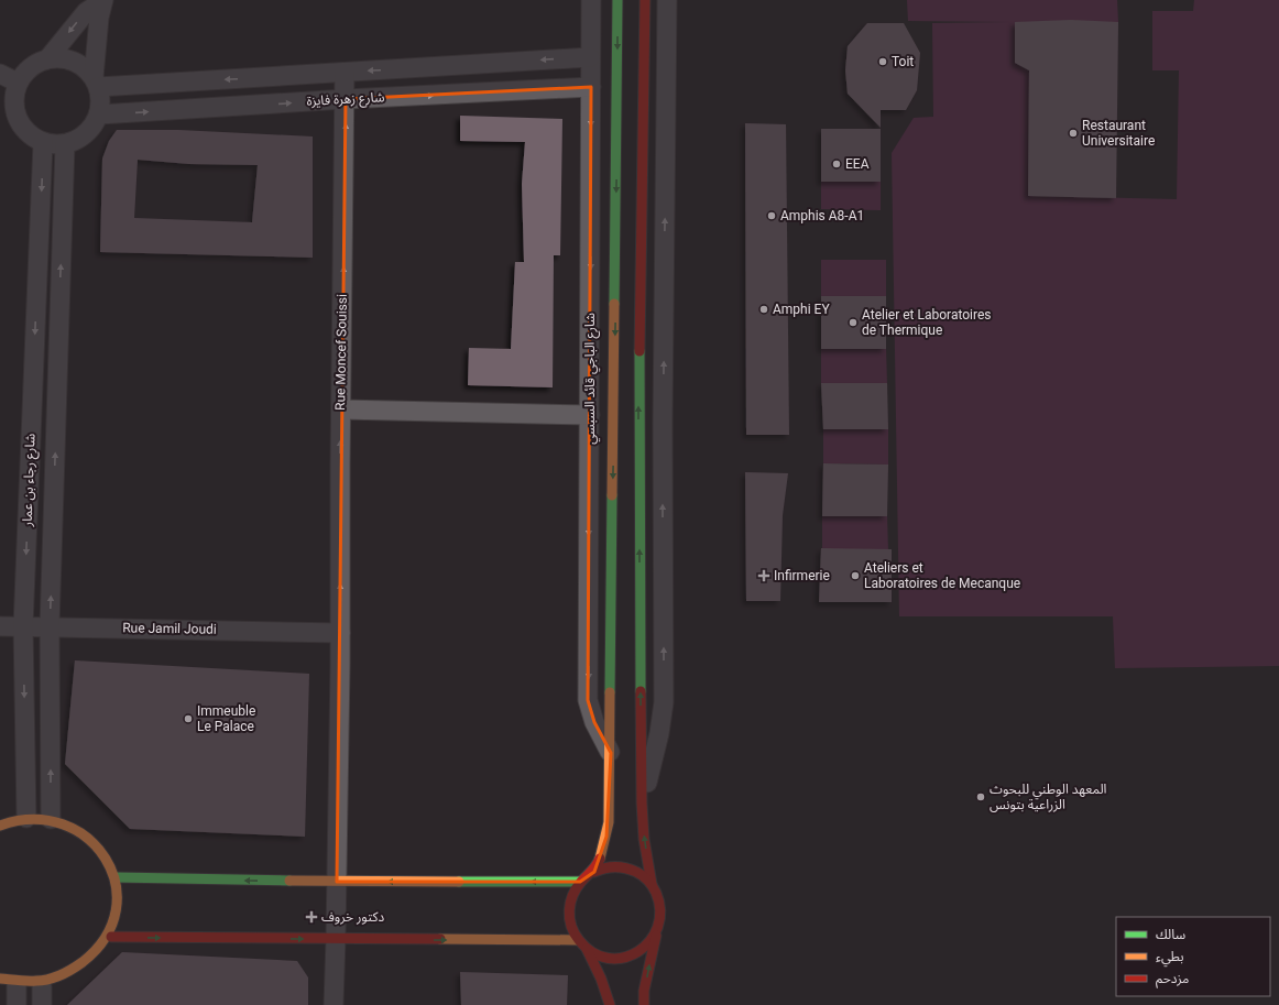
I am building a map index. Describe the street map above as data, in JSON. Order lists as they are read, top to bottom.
{
  "streets": {
    "street": [
      "شارع زهرة فايزة",
      "Rue Moncef Souissi",
      "شارع الباجي قائد السبسي",
      "شارع رجاء بن عمار",
      "Rue Jamil Joudi"
    ]
  },
  "crossings": [
    ["شارع زهرة فايزة", "Rue Moncef Souissi"],
    ["شارع زهرة فايزة", "شارع الباجي قائد السبسي"],
    ["شارع زهرة فايزة", "شارع رجاء بن عمار"],
    ["Rue Moncef Souissi", "Rue Jamil Joudi"],
    ["شارع رجاء بن عمار", "Rue Jamil Joudi"]
  ],
  "one_way": ["Rue Moncef Souissi"],
  "places": {
    "other": [
      "Toit",
      "Restaurant Universitaire",
      "EEA",
      "Amphis A8-A1",
      "Amphi EY",
      "Atelier et Laboratoires de Thermique",
      "Ateliers et Laboratoires de Mecanque",
      "Immeuble Le Palace",
      "المعهد الوطني للبحوث الزراعية بتونس"
    ],
    "health": ["Infirmerie", "دكتور خروف"]
  },
  "legend": ["سالك", "بطيء", "مزدحم"]
}
